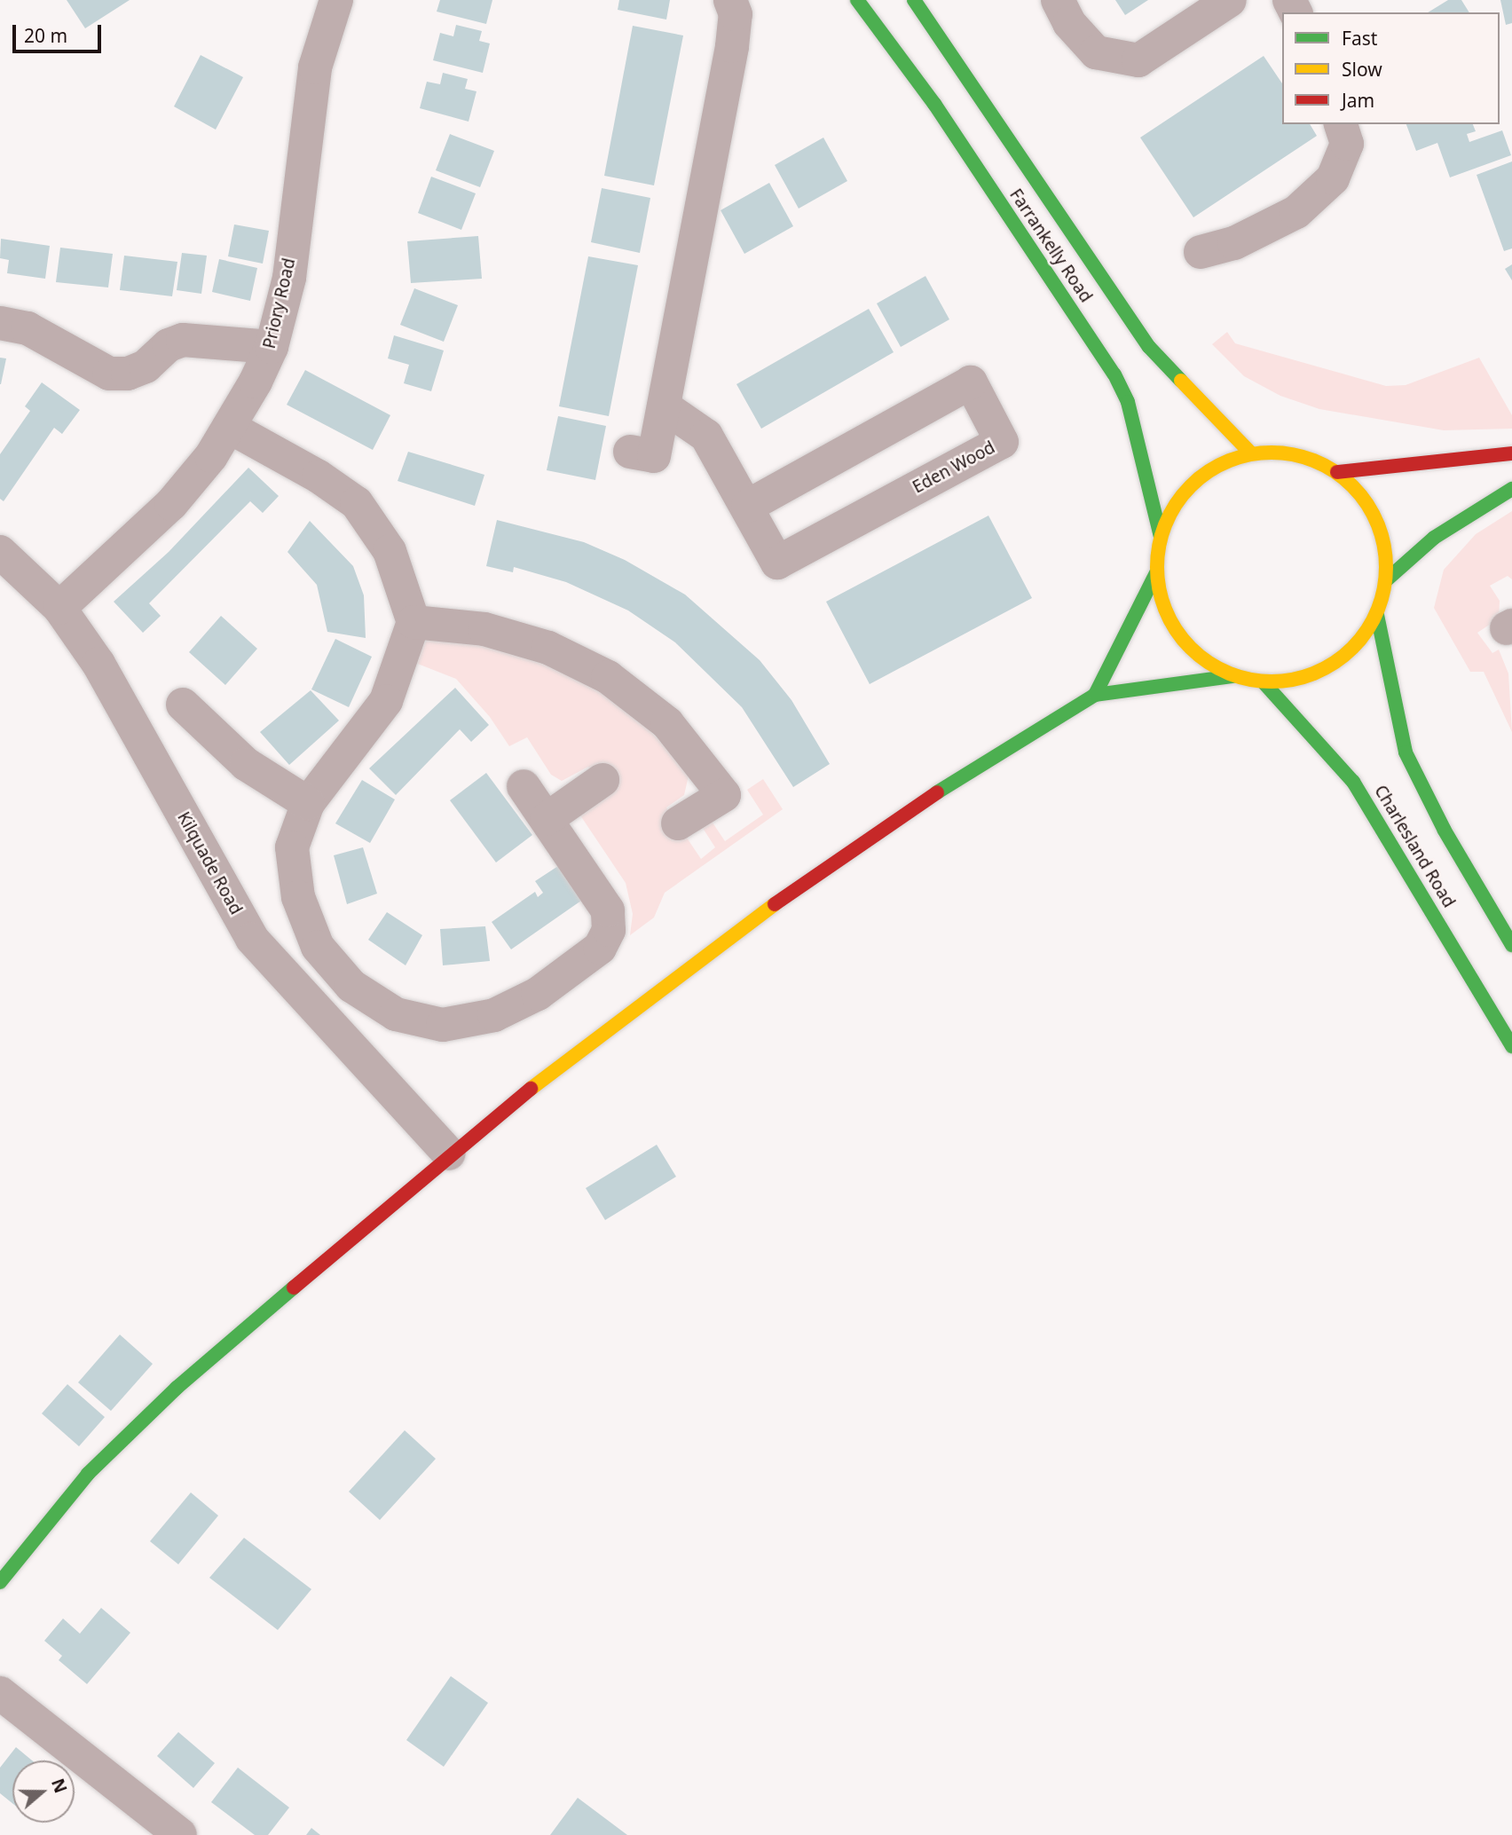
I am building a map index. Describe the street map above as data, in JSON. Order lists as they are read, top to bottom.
{
  "streets": {
    "main road": ["Farrankelly Road", "Charlesland Road"],
    "street": ["Priory Road", "Eden Wood", "Kilquade Road"]
  },
  "crossings": [
    ["Priory Road", "Kilquade Road"]
  ],
  "legend": ["Fast", "Slow", "Jam"],
  "scale_bar": "20 m",
  "north": "right"
}
